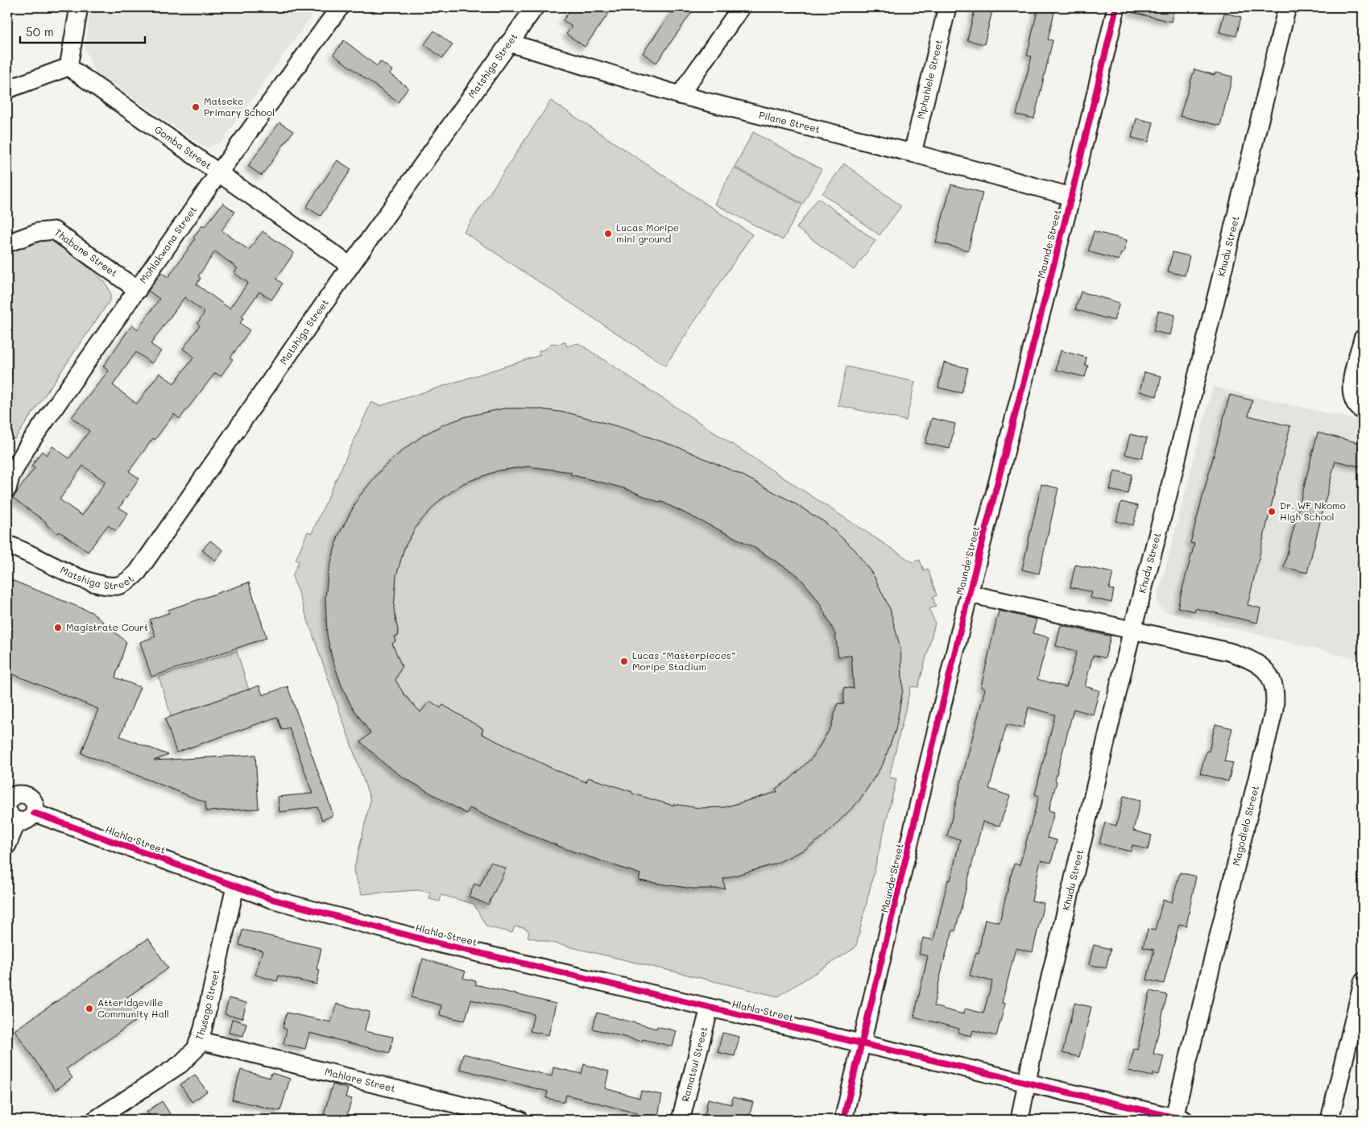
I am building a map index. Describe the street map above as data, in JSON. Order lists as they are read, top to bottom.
{
  "streets": {
    "street": [
      "Matshiga Street",
      "Mphahlele Street",
      "Pilane Street",
      "Gomba Street",
      "Maunde Street",
      "Mohlakwana Street",
      "Khudu Street",
      "Thabane Street",
      "Magodielo Street",
      "Hlahla Street",
      "Thusago Street",
      "Ramatsui Street",
      "Mahlare Street"
    ]
  },
  "crossings": [
    ["Matshiga Street", "Pilane Street"],
    ["Matshiga Street", "Gomba Street"],
    ["Mphahlele Street", "Pilane Street"],
    ["Pilane Street", "Maunde Street"],
    ["Gomba Street", "Mohlakwana Street"],
    ["Maunde Street", "Magodielo Street"],
    ["Maunde Street", "Hlahla Street"],
    ["Mohlakwana Street", "Thabane Street"],
    ["Khudu Street", "Magodielo Street"],
    ["Khudu Street", "Hlahla Street"],
    ["Magodielo Street", "Hlahla Street"],
    ["Hlahla Street", "Thusago Street"],
    ["Hlahla Street", "Ramatsui Street"],
    ["Thusago Street", "Mahlare Street"]
  ],
  "places": [
    "Matseke Primary School",
    "Lucas Moripe mini ground",
    "Dr. WF Nkomo High School",
    "Magistrate Court",
    "Lucas “Masterpieces” Moripe Stadium",
    "Atteridgeville Community Hall"
  ],
  "scale_bar": "50 m"
}
